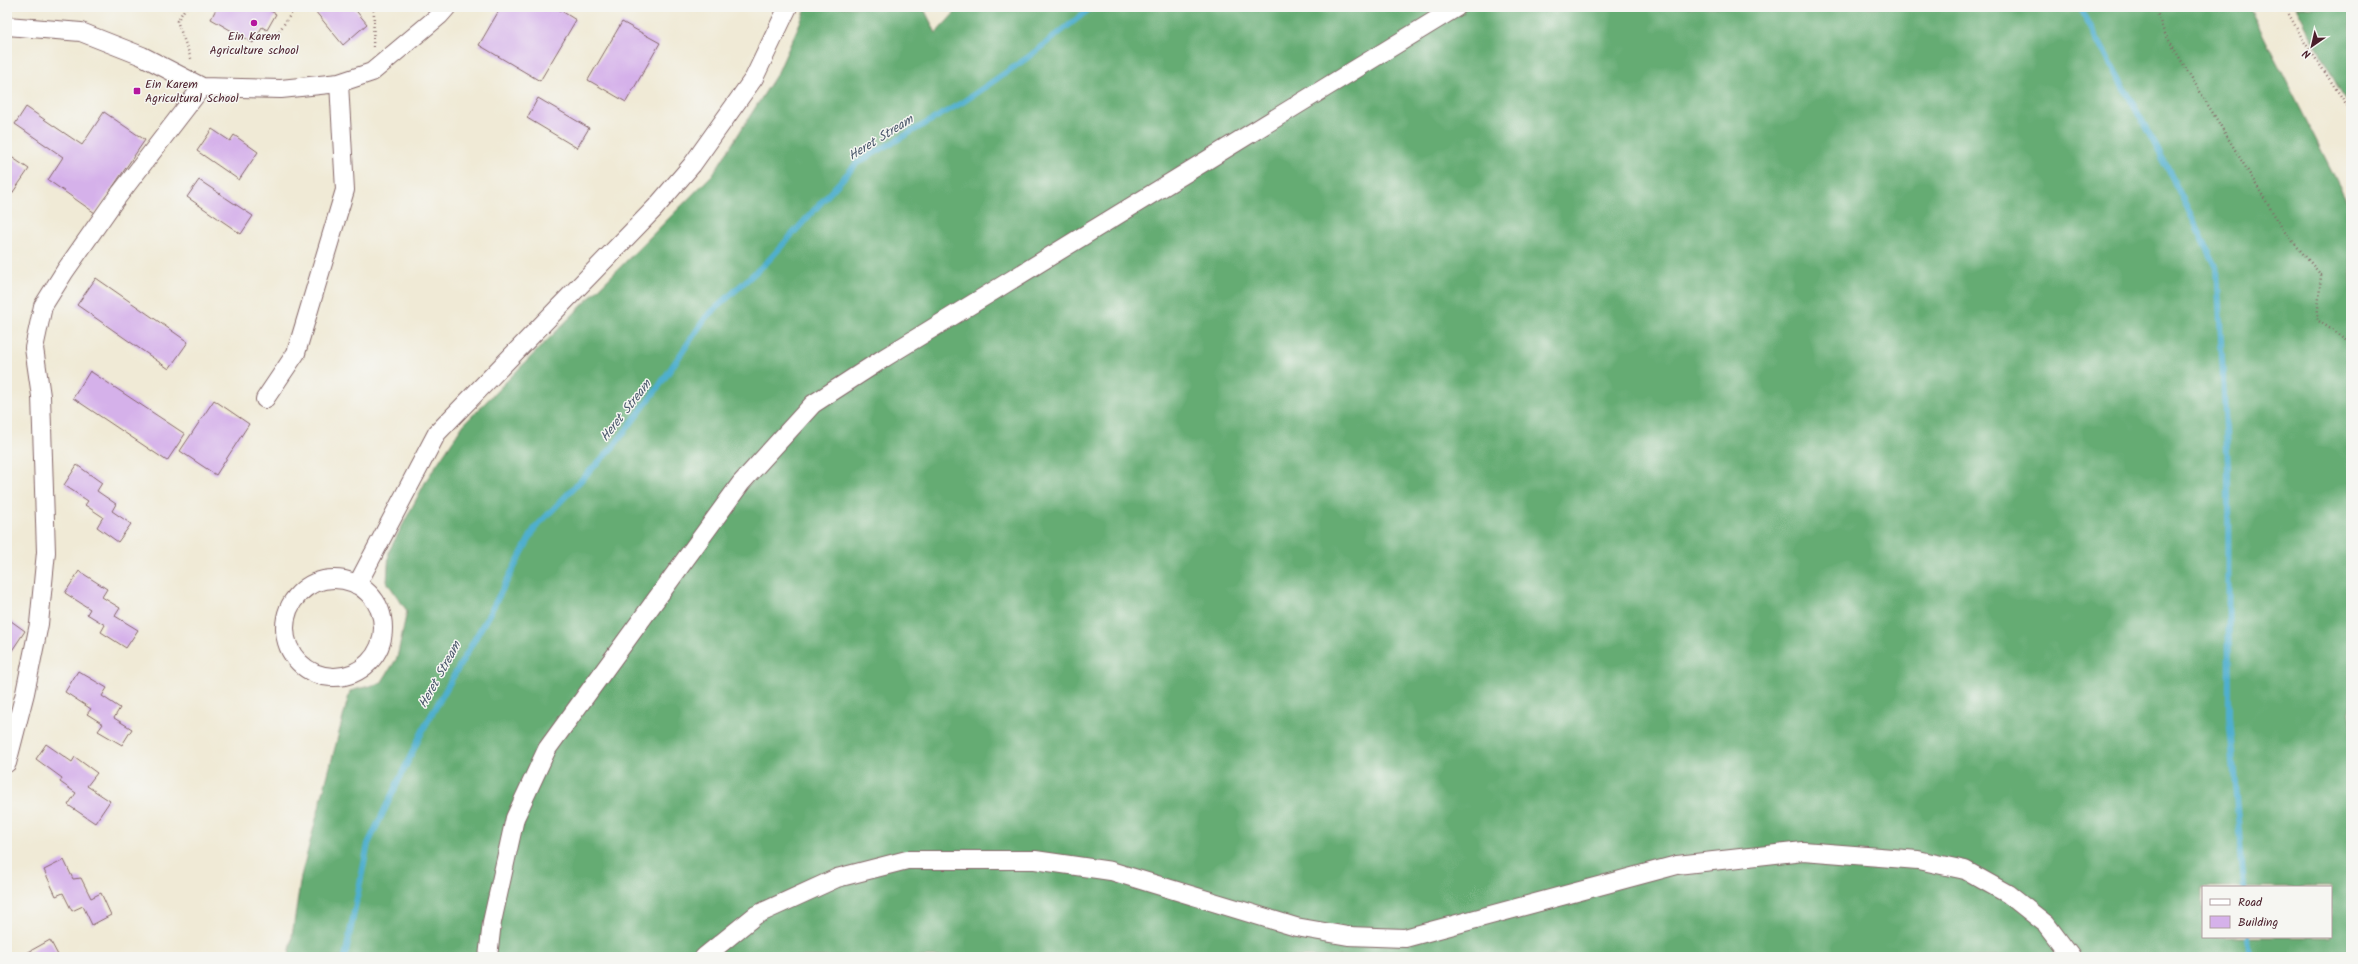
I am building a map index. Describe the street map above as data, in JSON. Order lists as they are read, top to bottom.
{
  "water": ["Heret Stream"],
  "places": {
    "other": ["Ein Karem Agriculture school"],
    "transit": ["Ein Karem Agricultural School"]
  },
  "legend": ["Road", "Building"],
  "north": "bottom left"
}
